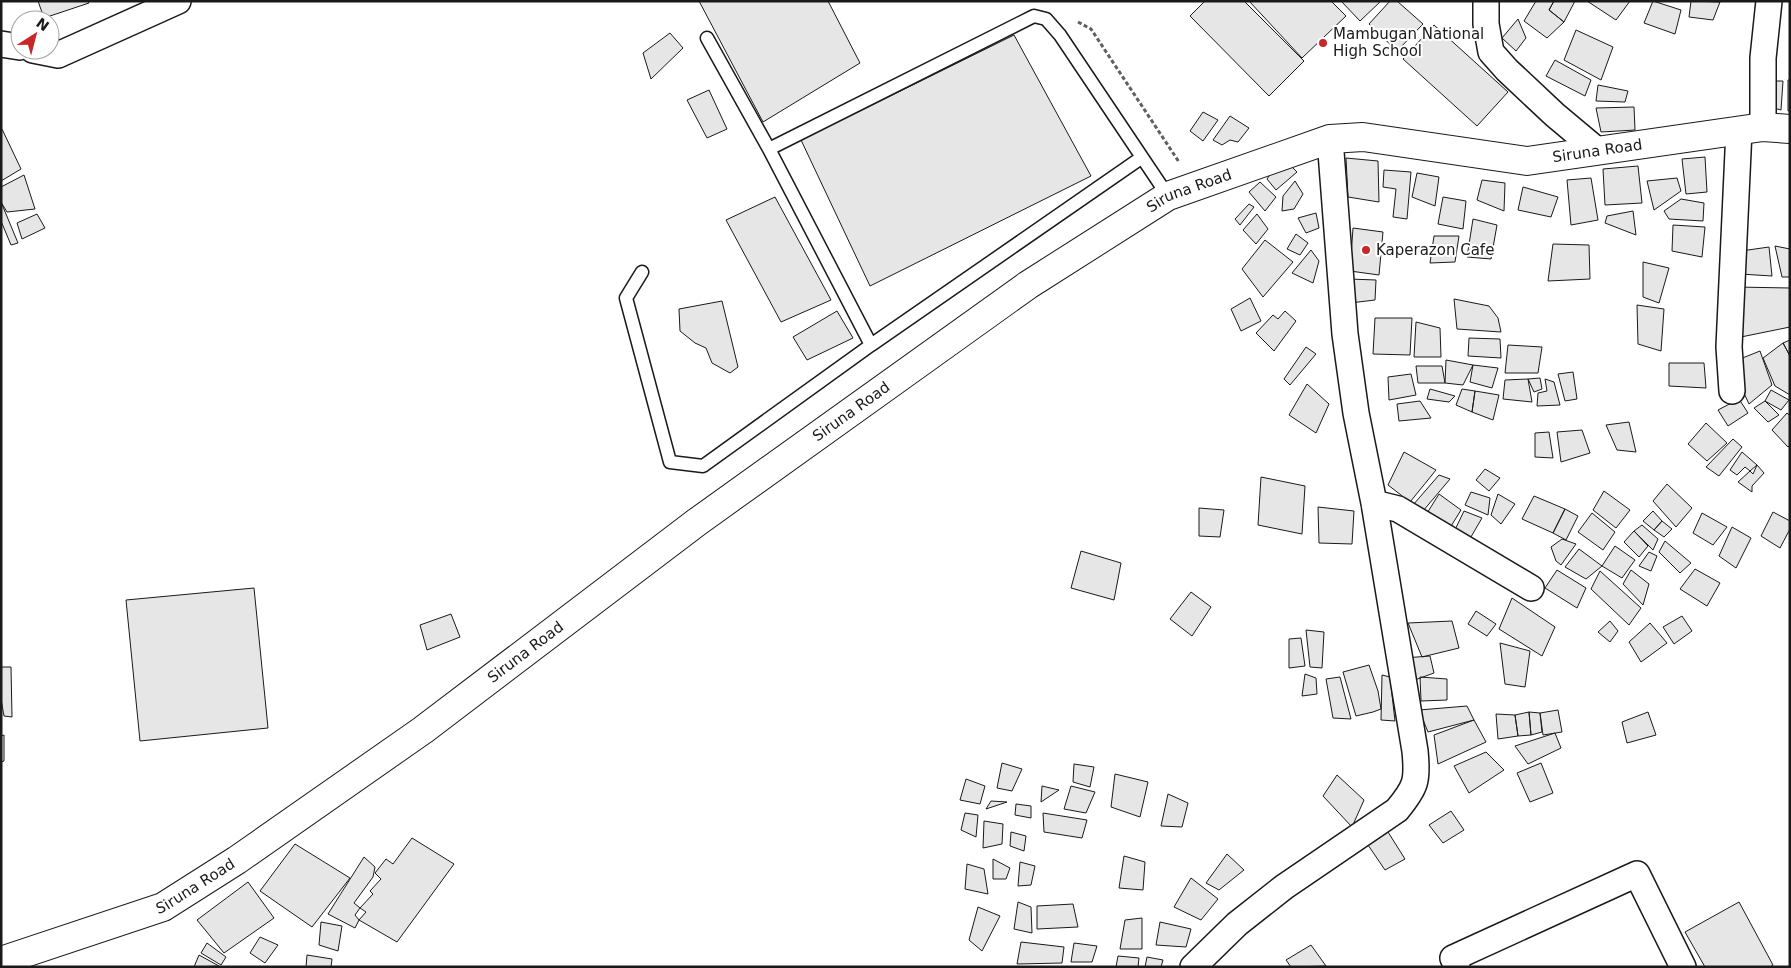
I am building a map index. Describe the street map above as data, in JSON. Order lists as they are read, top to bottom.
{
  "streets": {
    "street": ["Siruna Road"]
  },
  "places": ["Mambugan National High School", "Kaperazon Cafe"],
  "north": "top right"
}
